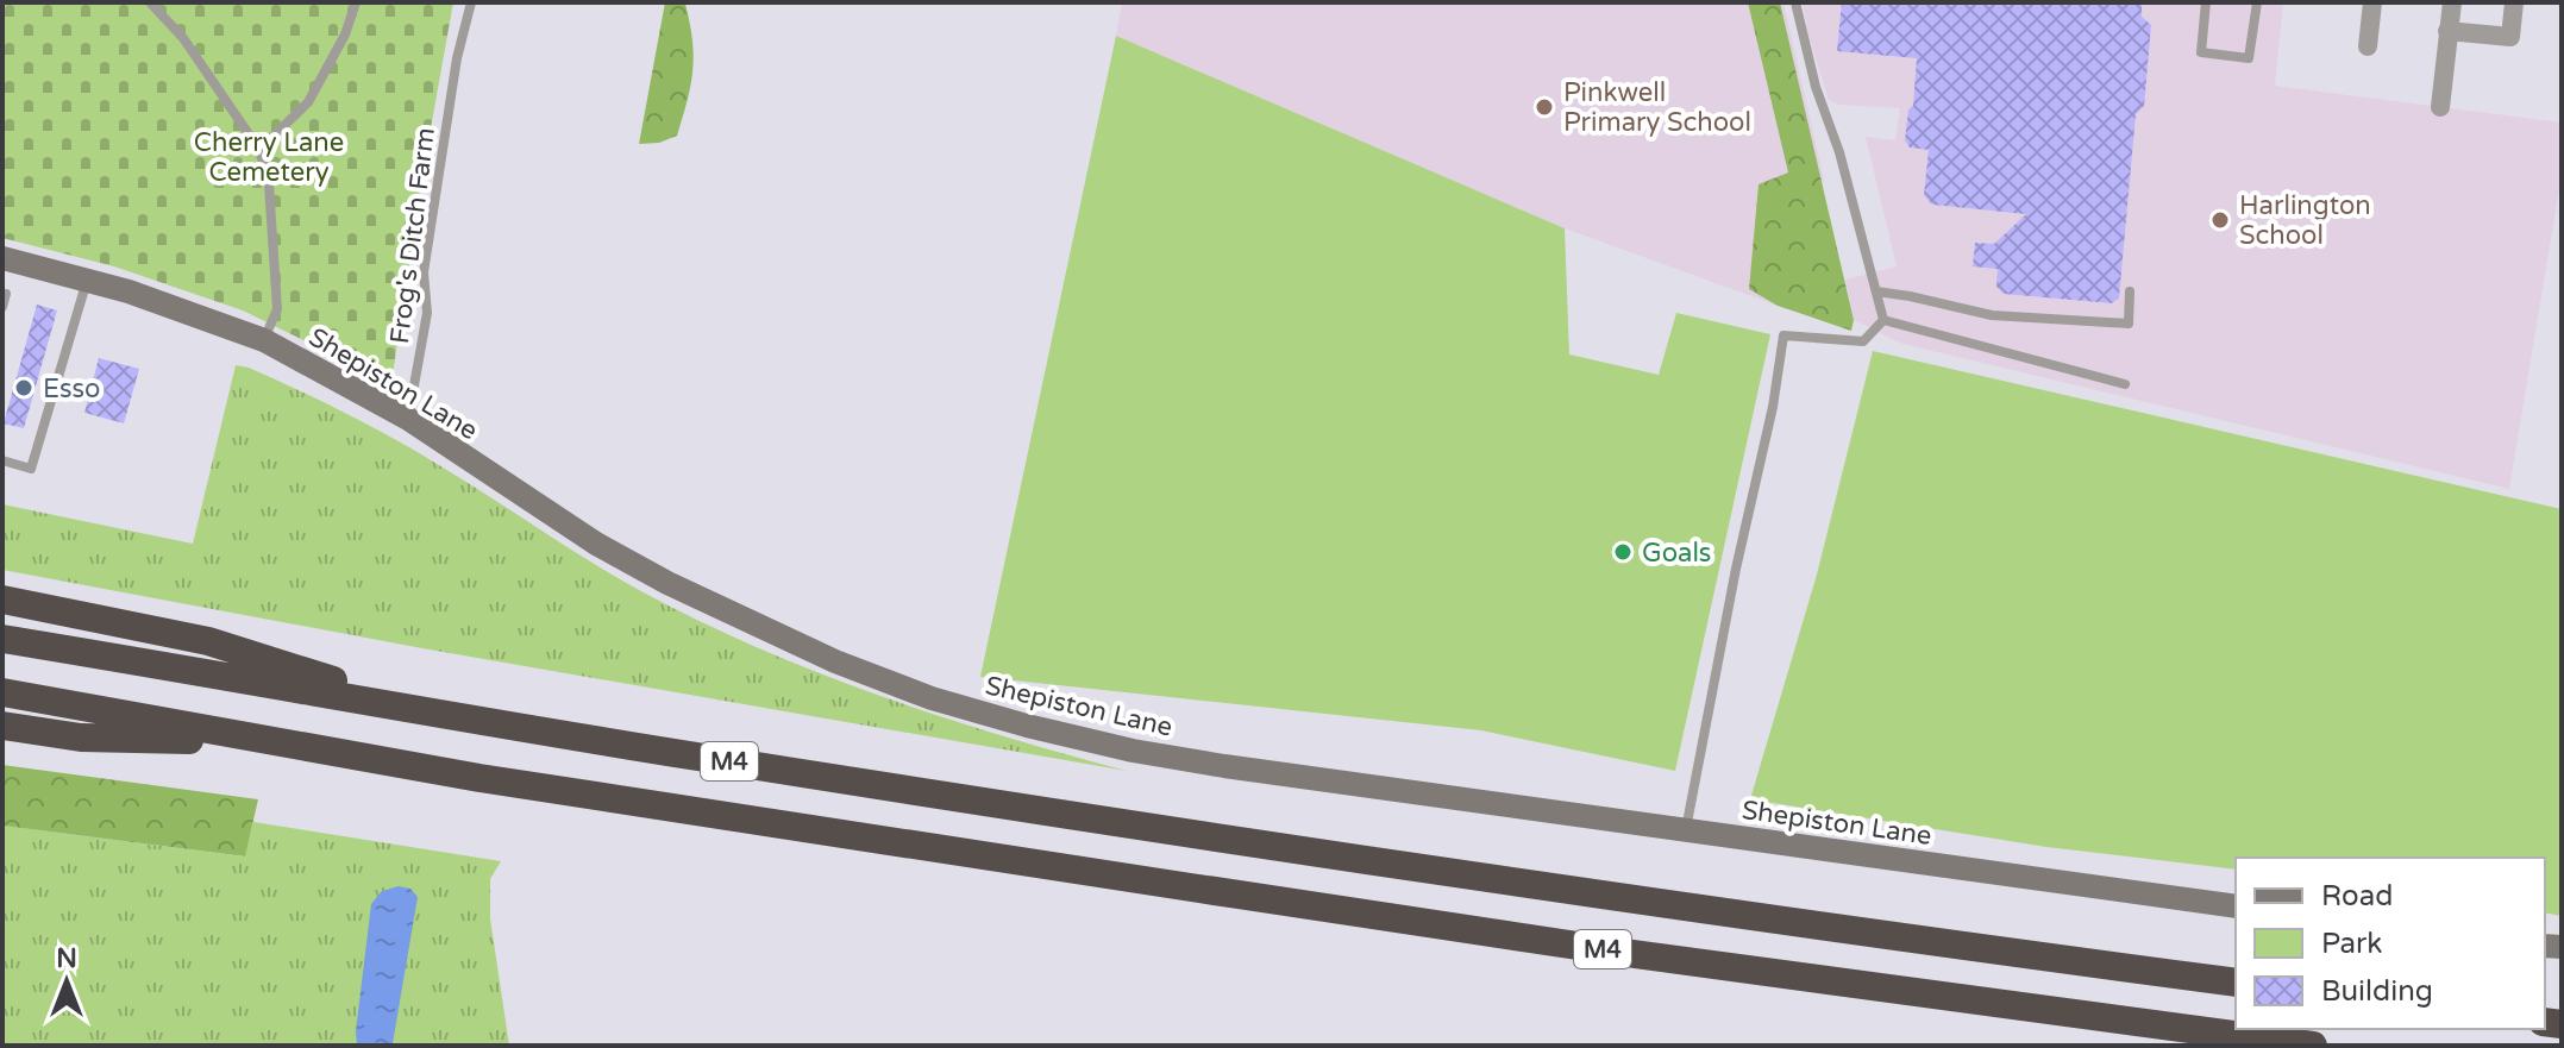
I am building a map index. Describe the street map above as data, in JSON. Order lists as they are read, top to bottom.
{
  "streets": {
    "highway": ["M4"],
    "street": ["Shepiston Lane"],
    "lane": ["Frog's Ditch Farm"]
  },
  "crossings": [
    ["Frog's Ditch Farm", "Shepiston Lane"]
  ],
  "parks": ["Cherry Lane Cemetery"],
  "places": [
    "Pinkwell Primary School",
    "Harlington School",
    "Esso",
    "Goals"
  ],
  "legend": ["Road", "Park", "Building"],
  "north": "top"
}
